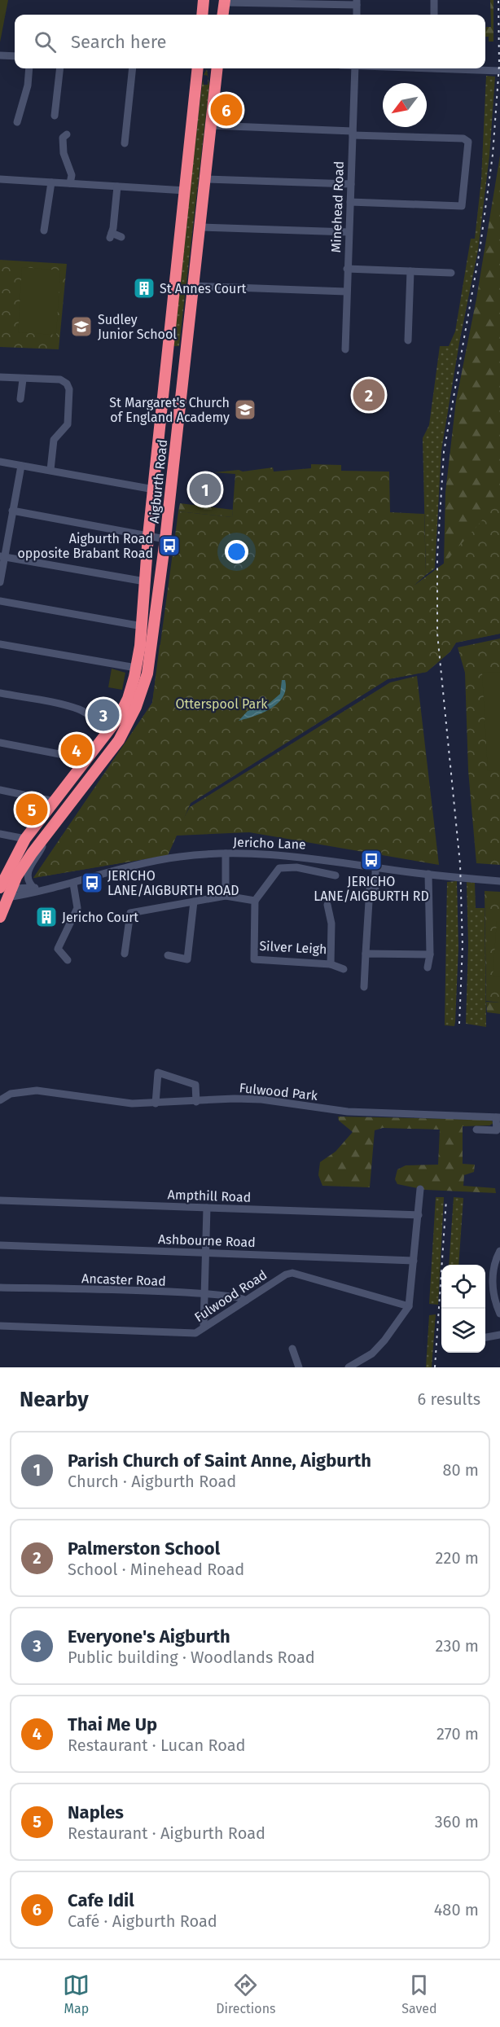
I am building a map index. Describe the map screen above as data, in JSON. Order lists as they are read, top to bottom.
{
  "streets": {
    "highway": ["Aigburth Road"],
    "street": [
      "Minehead Road",
      "Jericho Lane",
      "Silver Leigh",
      "Fulwood Park",
      "Ampthill Road",
      "Ashbourne Road",
      "Ancaster Road",
      "Fulwood Road"
    ]
  },
  "crossings": [
    ["Aigburth Road", "Jericho Lane"],
    ["Ancaster Road", "Fulwood Road"]
  ],
  "parks": ["Otterspool Park"],
  "places": {
    "building": ["St Annes Court", "Jericho Court"],
    "school or university": ["Sudley Junior School", "St Margaret's Church of England Academy"],
    "bus stop": ["Aigburth Road opposite Brabant Road", "JERICHO LANE/AIGBURTH RD", "JERICHO LANE/AIGBURTH ROAD"]
  },
  "north": "bottom left",
  "page": {
    "search": "Search here",
    "pins": [
      "6",
      "2",
      "1",
      "3",
      "4",
      "5"
    ],
    "heading": ["Nearby", "6 results"],
    "list": [
      {
        "mark": "1",
        "name": "Parish Church of Saint Anne, Aigburth",
        "note": "Church · Aigburth Road",
        "value": "80 m"
      },
      {
        "mark": "2",
        "name": "Palmerston School",
        "note": "School · Minehead Road",
        "value": "220 m"
      },
      {
        "mark": "3",
        "name": "Everyone's Aigburth",
        "note": "Public building · Woodlands Road",
        "value": "230 m"
      },
      {
        "mark": "4",
        "name": "Thai Me Up",
        "note": "Restaurant · Lucan Road",
        "value": "270 m"
      },
      {
        "mark": "5",
        "name": "Naples",
        "note": "Restaurant · Aigburth Road",
        "value": "360 m"
      },
      {
        "mark": "6",
        "name": "Cafe Idil",
        "note": "Café · Aigburth Road",
        "value": "480 m"
      }
    ],
    "nav": ["Map", "Directions", "Saved"]
  }
}
